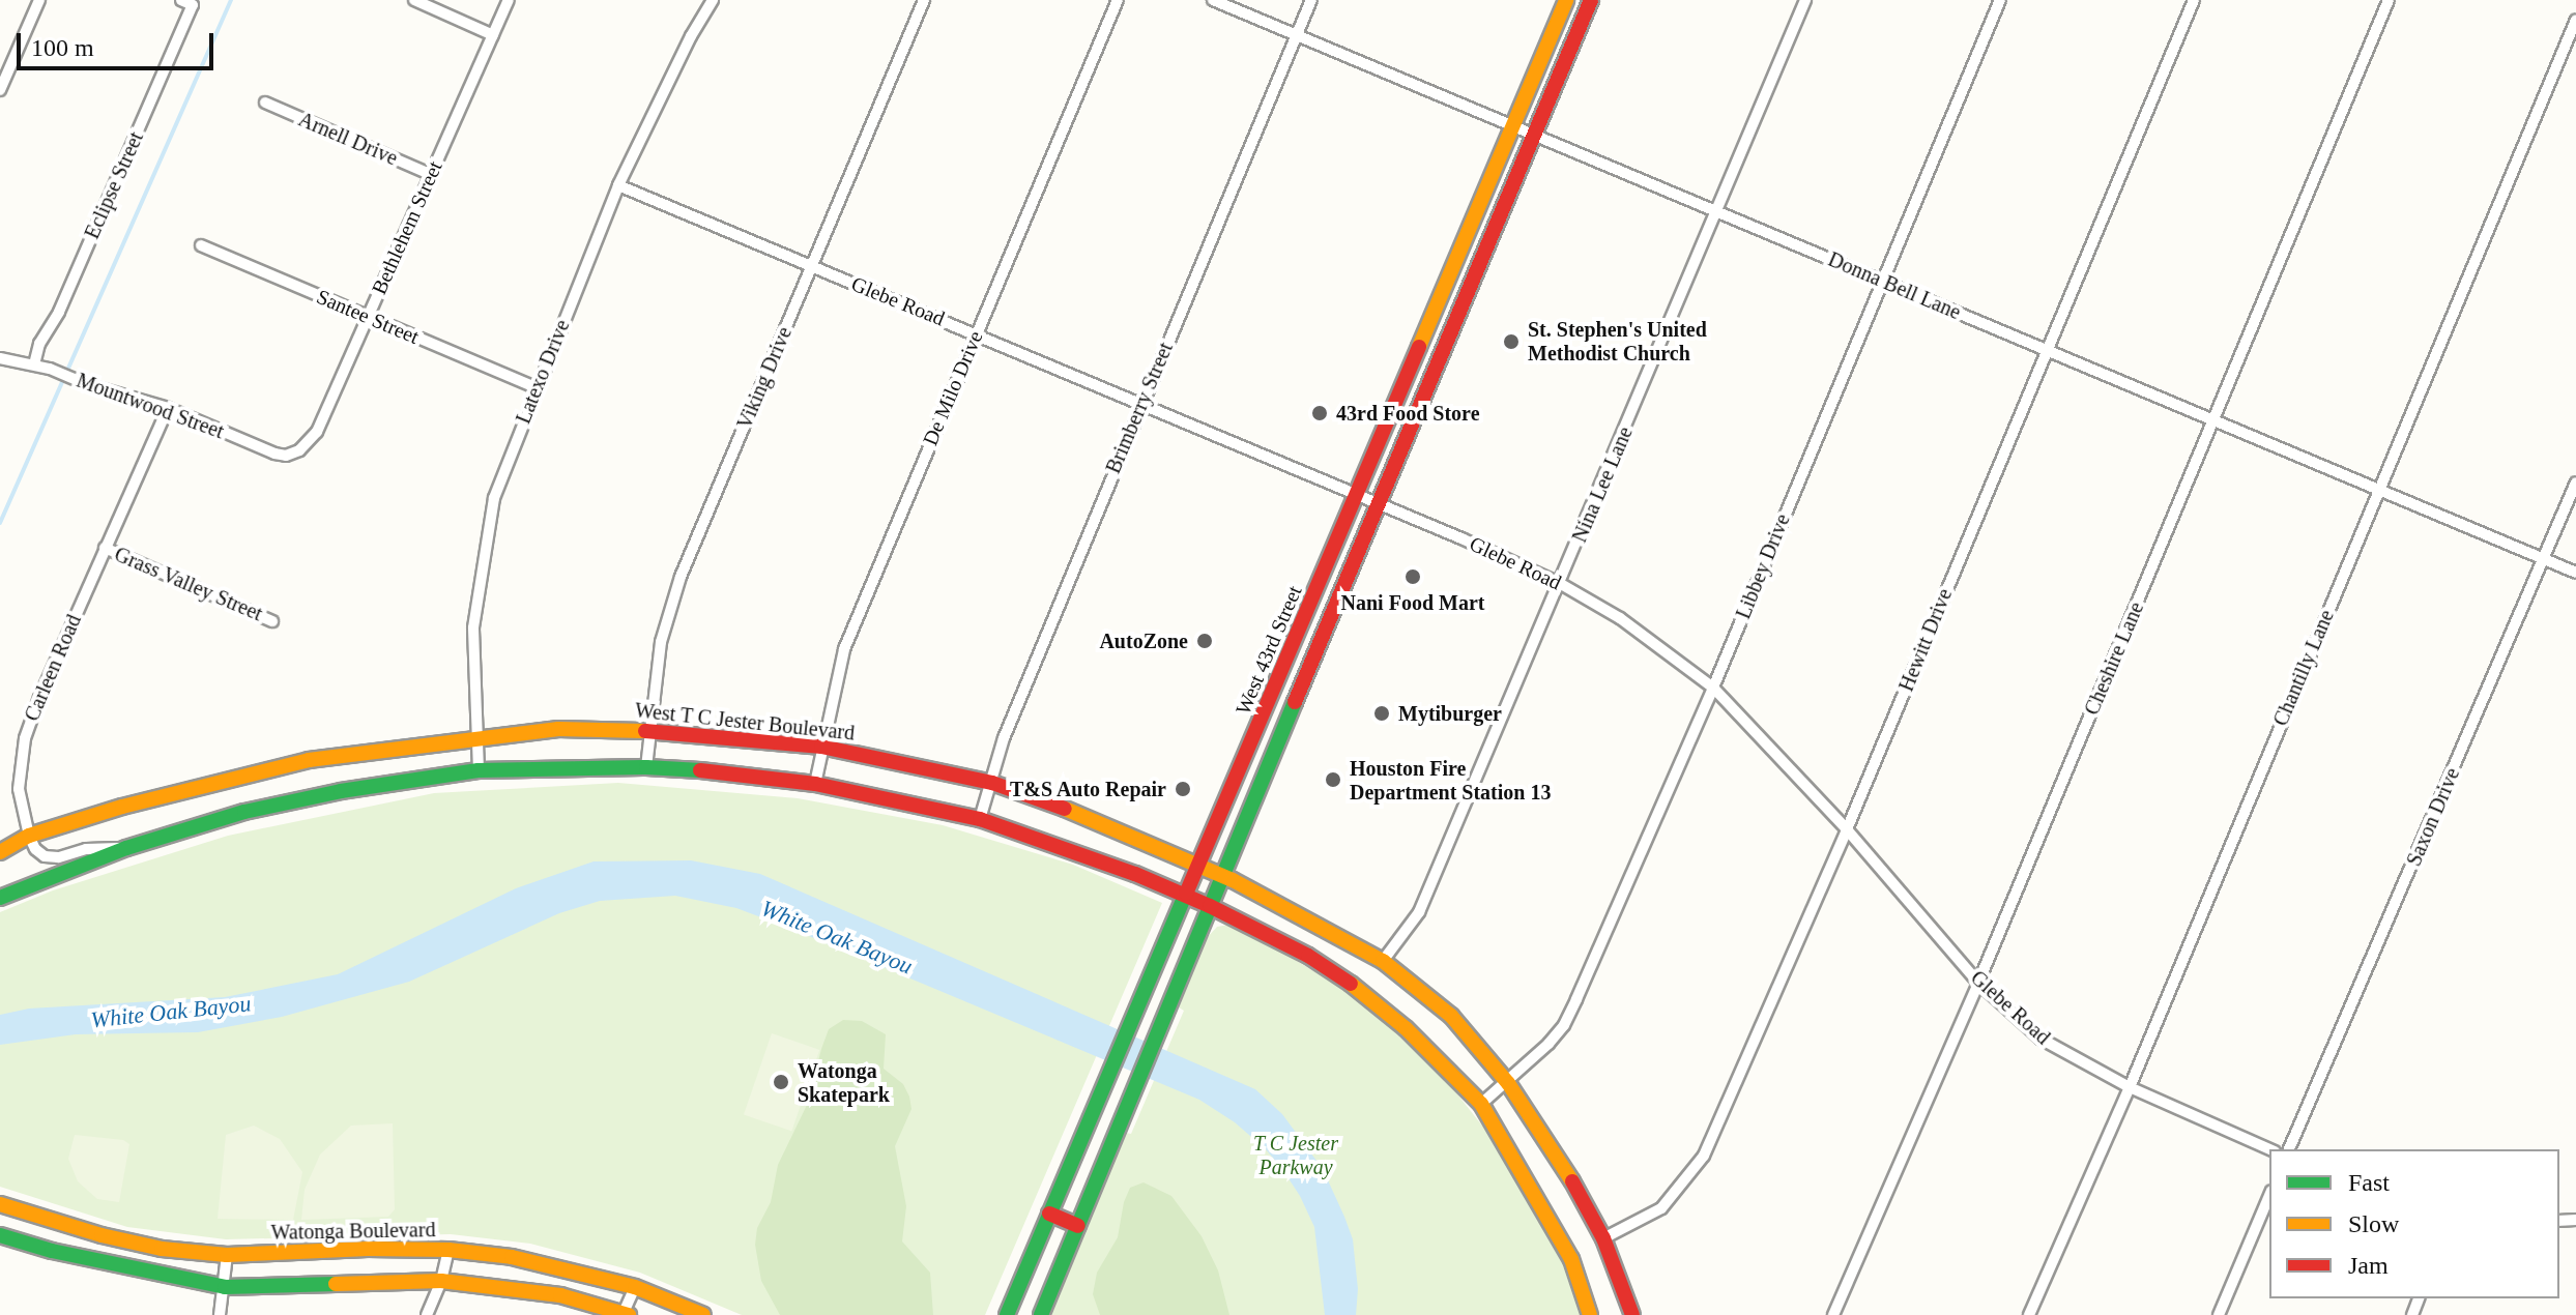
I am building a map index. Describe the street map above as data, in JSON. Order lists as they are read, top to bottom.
{
  "streets": {
    "main road": ["West 43rd Street", "West T C Jester Boulevard", "Watonga Boulevard"],
    "street": [
      "Arnell Drive",
      "Eclipse Street",
      "Bethlehem Street",
      "Donna Bell Lane",
      "Glebe Road",
      "Santee Street",
      "Latexo Drive",
      "Viking Drive",
      "De Milo Drive",
      "Mountwood Street",
      "Brimberry Street",
      "Nina Lee Lane",
      "Libbey Drive",
      "Grass Valley Street",
      "Hewitt Drive",
      "Cheshire Lane",
      "Carleen Road",
      "Chantilly Lane",
      "Saxon Drive"
    ]
  },
  "crossings": [
    ["Arnell Drive", "Bethlehem Street"],
    ["Eclipse Street", "Mountwood Street"],
    ["Bethlehem Street", "Santee Street"],
    ["Bethlehem Street", "Mountwood Street"],
    ["Donna Bell Lane", "Brimberry Street"],
    ["Donna Bell Lane", "Nina Lee Lane"],
    ["Donna Bell Lane", "Libbey Drive"],
    ["Donna Bell Lane", "Hewitt Drive"],
    ["Donna Bell Lane", "West 43rd Street"],
    ["Donna Bell Lane", "Cheshire Lane"],
    ["Donna Bell Lane", "Chantilly Lane"],
    ["Donna Bell Lane", "Saxon Drive"],
    ["Glebe Road", "Latexo Drive"],
    ["Glebe Road", "Viking Drive"],
    ["Glebe Road", "De Milo Drive"],
    ["Glebe Road", "Brimberry Street"],
    ["Glebe Road", "Nina Lee Lane"],
    ["Glebe Road", "Libbey Drive"],
    ["Glebe Road", "Hewitt Drive"],
    ["Glebe Road", "West 43rd Street"],
    ["Glebe Road", "Cheshire Lane"],
    ["Glebe Road", "Chantilly Lane"],
    ["Santee Street", "Latexo Drive"],
    ["Latexo Drive", "West T C Jester Boulevard"],
    ["Viking Drive", "West T C Jester Boulevard"],
    ["De Milo Drive", "West T C Jester Boulevard"],
    ["Mountwood Street", "Carleen Road"],
    ["Brimberry Street", "West T C Jester Boulevard"],
    ["Nina Lee Lane", "West T C Jester Boulevard"],
    ["Libbey Drive", "West T C Jester Boulevard"],
    ["Grass Valley Street", "Carleen Road"],
    ["Hewitt Drive", "West T C Jester Boulevard"],
    ["West 43rd Street", "West T C Jester Boulevard"],
    ["Carleen Road", "West T C Jester Boulevard"]
  ],
  "water": ["White Oak Bayou"],
  "parks": ["T C Jester Parkway"],
  "places": [
    "St. Stephen's United Methodist Church",
    "43rd Food Store",
    "Nani Food Mart",
    "AutoZone",
    "Mytiburger",
    "Houston Fire Department Station 13",
    "T&S Auto Repair",
    "Watonga Skatepark"
  ],
  "legend": ["Fast", "Slow", "Jam"],
  "scale_bar": "100 m"
}
